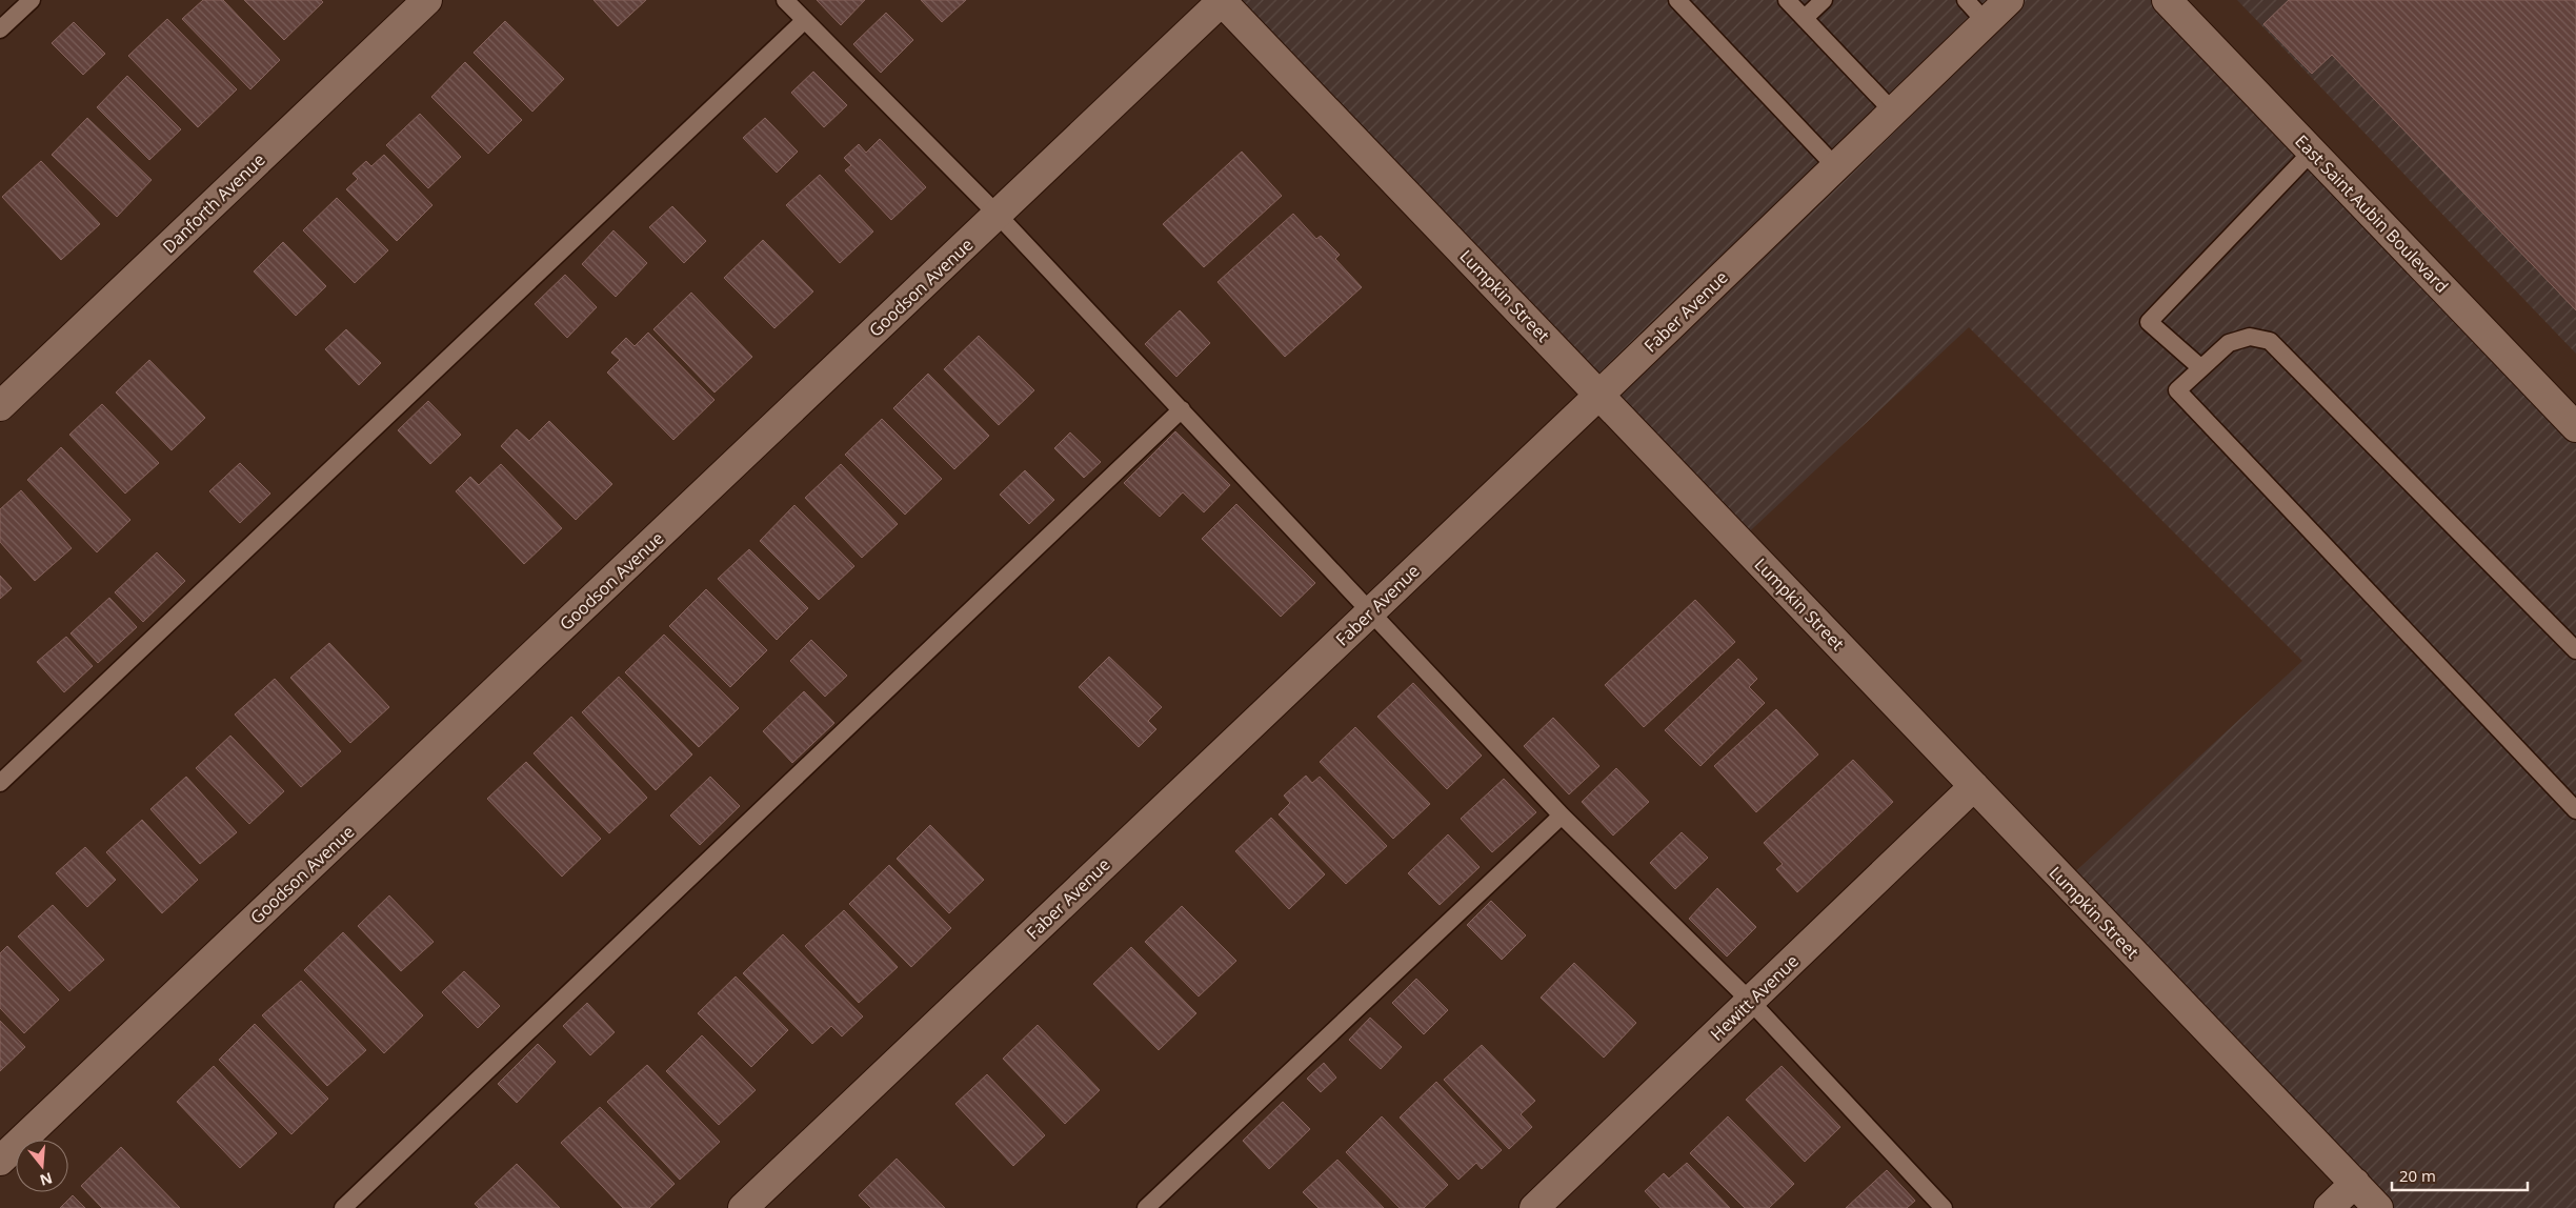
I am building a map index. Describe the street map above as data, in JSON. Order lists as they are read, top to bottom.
{
  "streets": {
    "street": [
      "Danforth Avenue",
      "East Saint Aubin Boulevard",
      "Goodson Avenue",
      "Lumpkin Street",
      "Faber Avenue",
      "Hewitt Avenue"
    ]
  },
  "crossings": [
    ["Goodson Avenue", "Lumpkin Street"],
    ["Lumpkin Street", "Faber Avenue"],
    ["Lumpkin Street", "Hewitt Avenue"]
  ],
  "scale_bar": "20 m",
  "north": "bottom"
}
